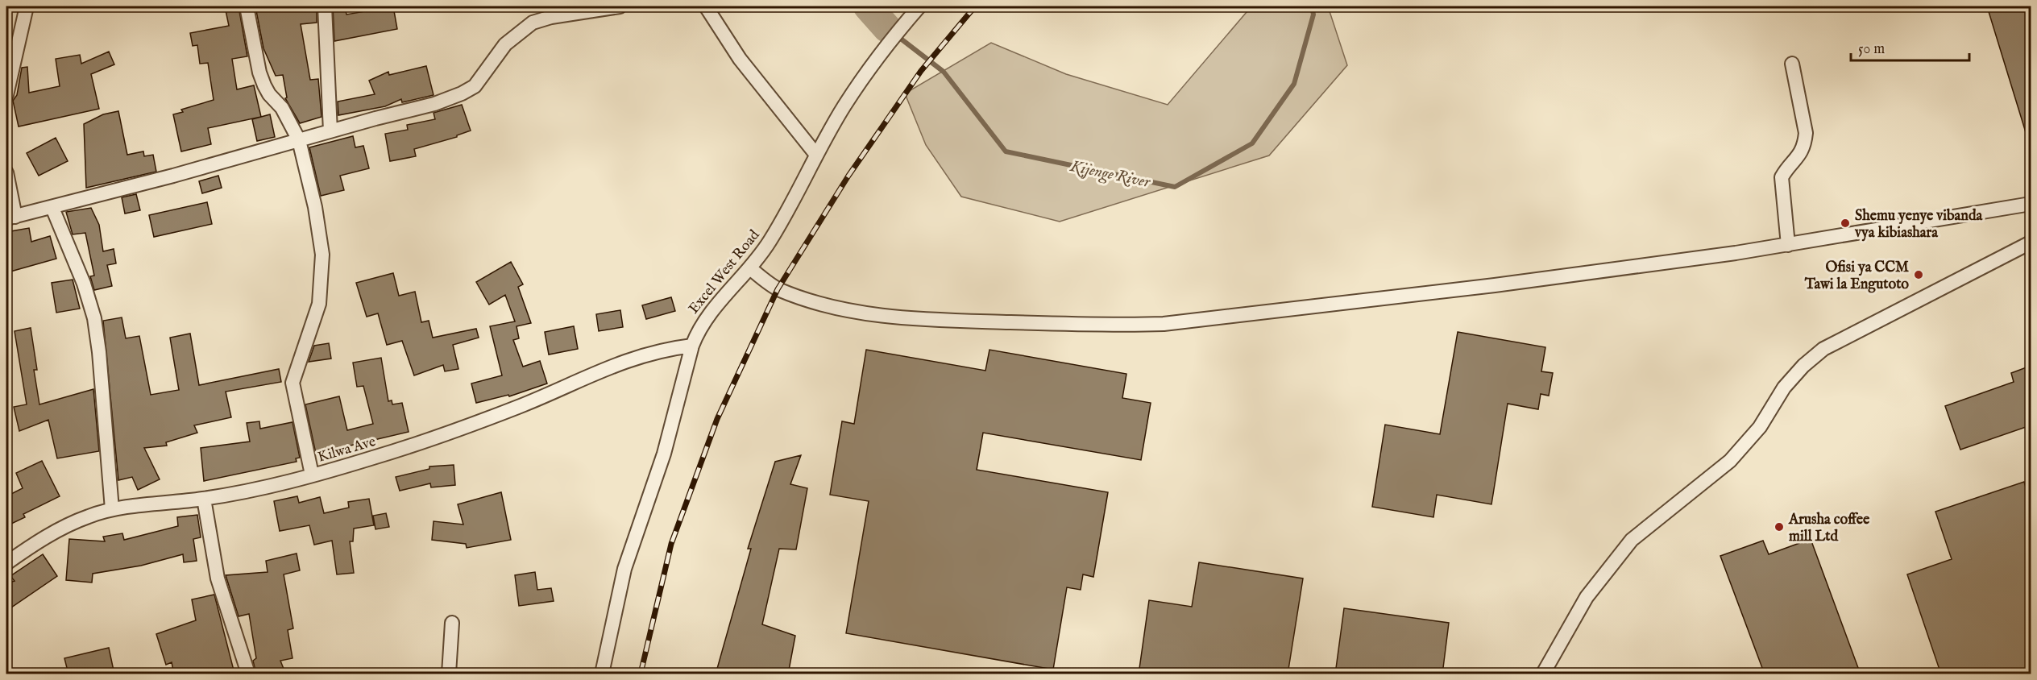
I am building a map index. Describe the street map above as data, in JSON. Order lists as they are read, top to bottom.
{
  "streets": {
    "street": ["Excel West Road", "Kilwa Ave"]
  },
  "crossings": [
    ["Excel West Road", "Kilwa Ave"]
  ],
  "water": ["Kijenge River"],
  "places": ["Shemu yenye vibanda vya kibiashara", "Ofisi ya CCM Tawi la Engutoto", "Arusha coffee mill Ltd"],
  "scale_bar": "50 m"
}
